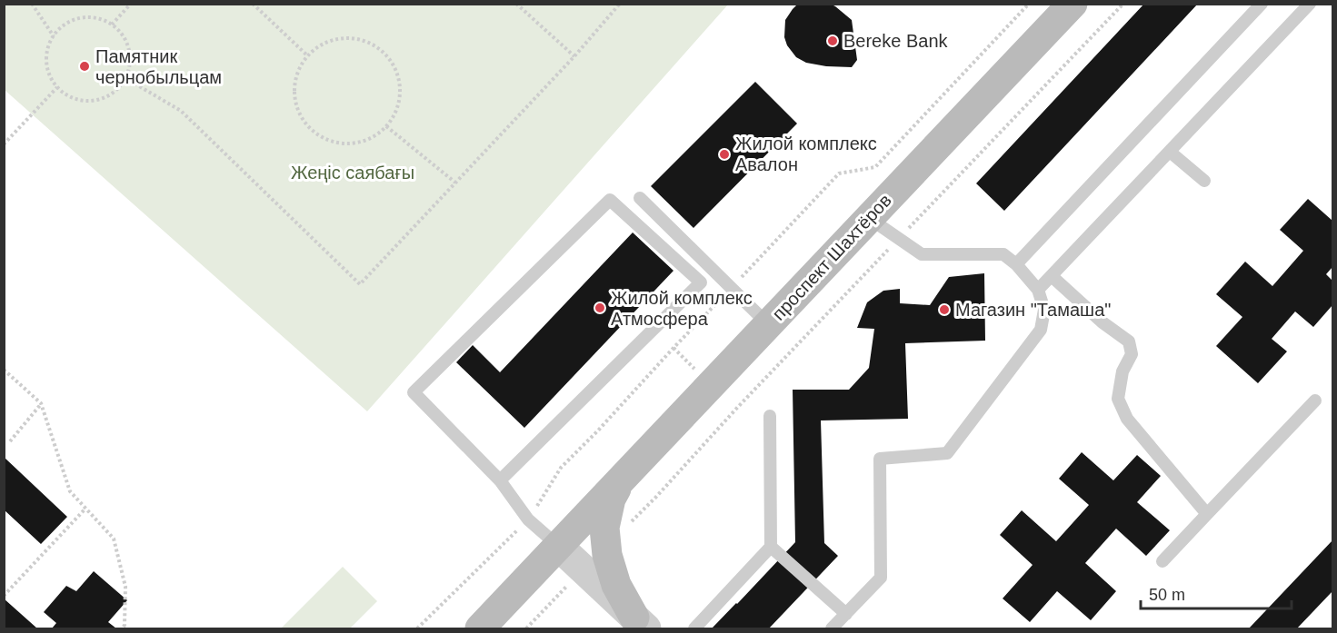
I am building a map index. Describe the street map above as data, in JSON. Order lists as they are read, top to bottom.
{
  "streets": {
    "main road": ["проспект Шахтёров"]
  },
  "parks": ["Жеңіс саябағы"],
  "places": [
    "Bereke Bank",
    "Памятник чернобыльцам",
    "Жилой комплекс Авалон",
    "Жилой комплекс Атмосфера",
    "Магазин \"Тамаша\""
  ],
  "scale_bar": "50 m"
}
